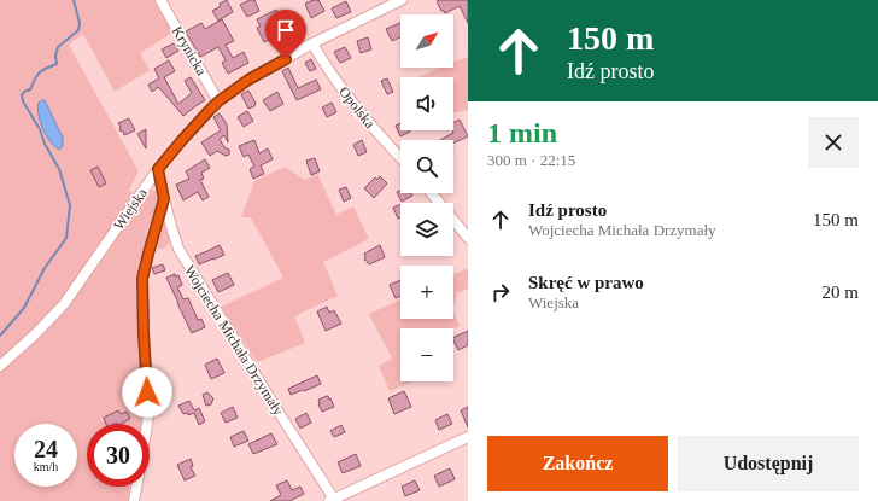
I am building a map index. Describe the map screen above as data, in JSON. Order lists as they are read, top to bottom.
{
  "streets": {
    "street": [
      "Krynicka",
      "Opolska",
      "Wiejska",
      "Wojciecha Michała Drzymały"
    ]
  },
  "crossings": [
    ["Krynicka", "Wiejska"],
    ["Opolska", "Wiejska"],
    ["Wiejska", "Wojciecha Michała Drzymały"]
  ],
  "north": "top right",
  "page": {
    "turn": ["150 m", "Idź prosto"],
    "map_buttons": ["+", "−"],
    "heading": ["1 min", "300 m · 22:15"],
    "list": [
      {
        "name": "Idź prosto",
        "note": "Wojciecha Michała Drzymały",
        "value": "150 m"
      },
      {
        "name": "Skręć w prawo",
        "note": "Wiejska",
        "value": "20 m"
      }
    ],
    "speed": "24 km/h",
    "limit": "30",
    "buttons": ["Zakończ", "Udostępnij"]
  }
}
